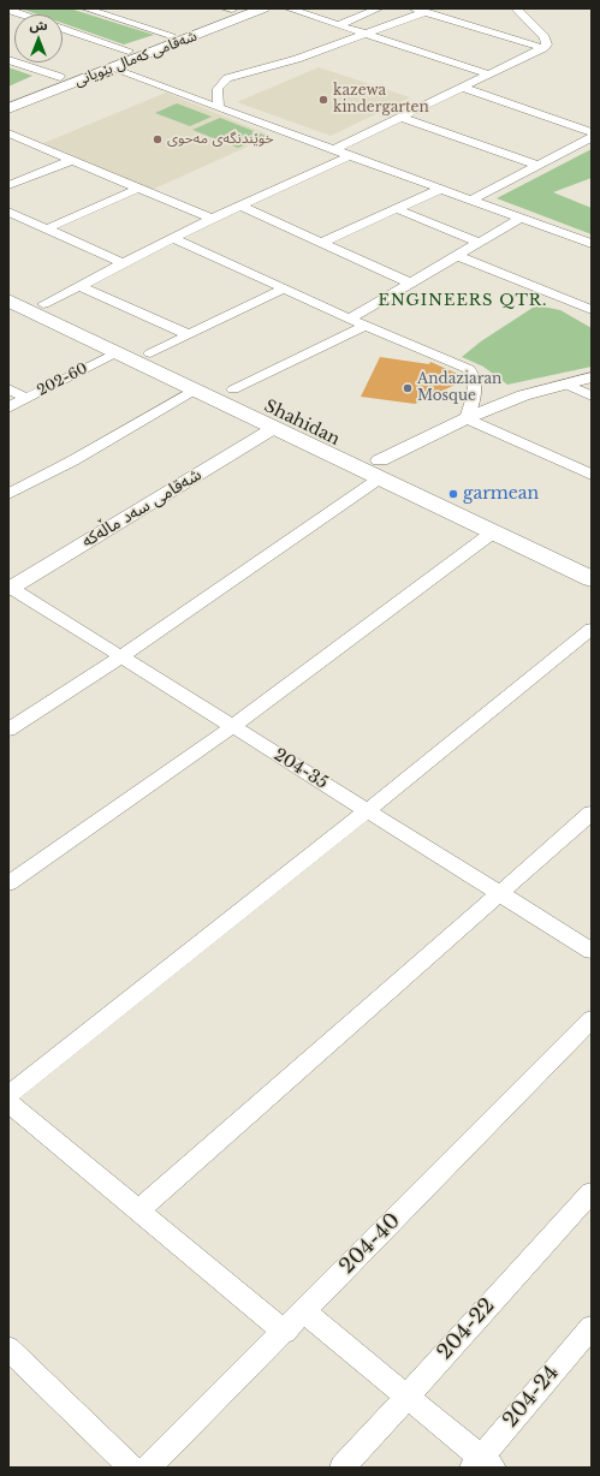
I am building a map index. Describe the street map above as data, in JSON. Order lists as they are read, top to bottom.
{
  "streets": {
    "main road": ["شەقامی کەمال بێویانی", "Shahidan"],
    "street": [
      "202-60",
      "شەقامی سەد ماڵەکە",
      "204-35",
      "204-40",
      "204-22",
      "204-24"
    ]
  },
  "crossings": [
    ["شەقامی سەد ماڵەکە", "204-35"]
  ],
  "districts": ["ENGINEERS QTR."],
  "places": [
    "kazewa kindergarten",
    "خوێندنگەی مەحوی",
    "Andaziaran Mosque",
    "garmean"
  ],
  "north": "top"
}
